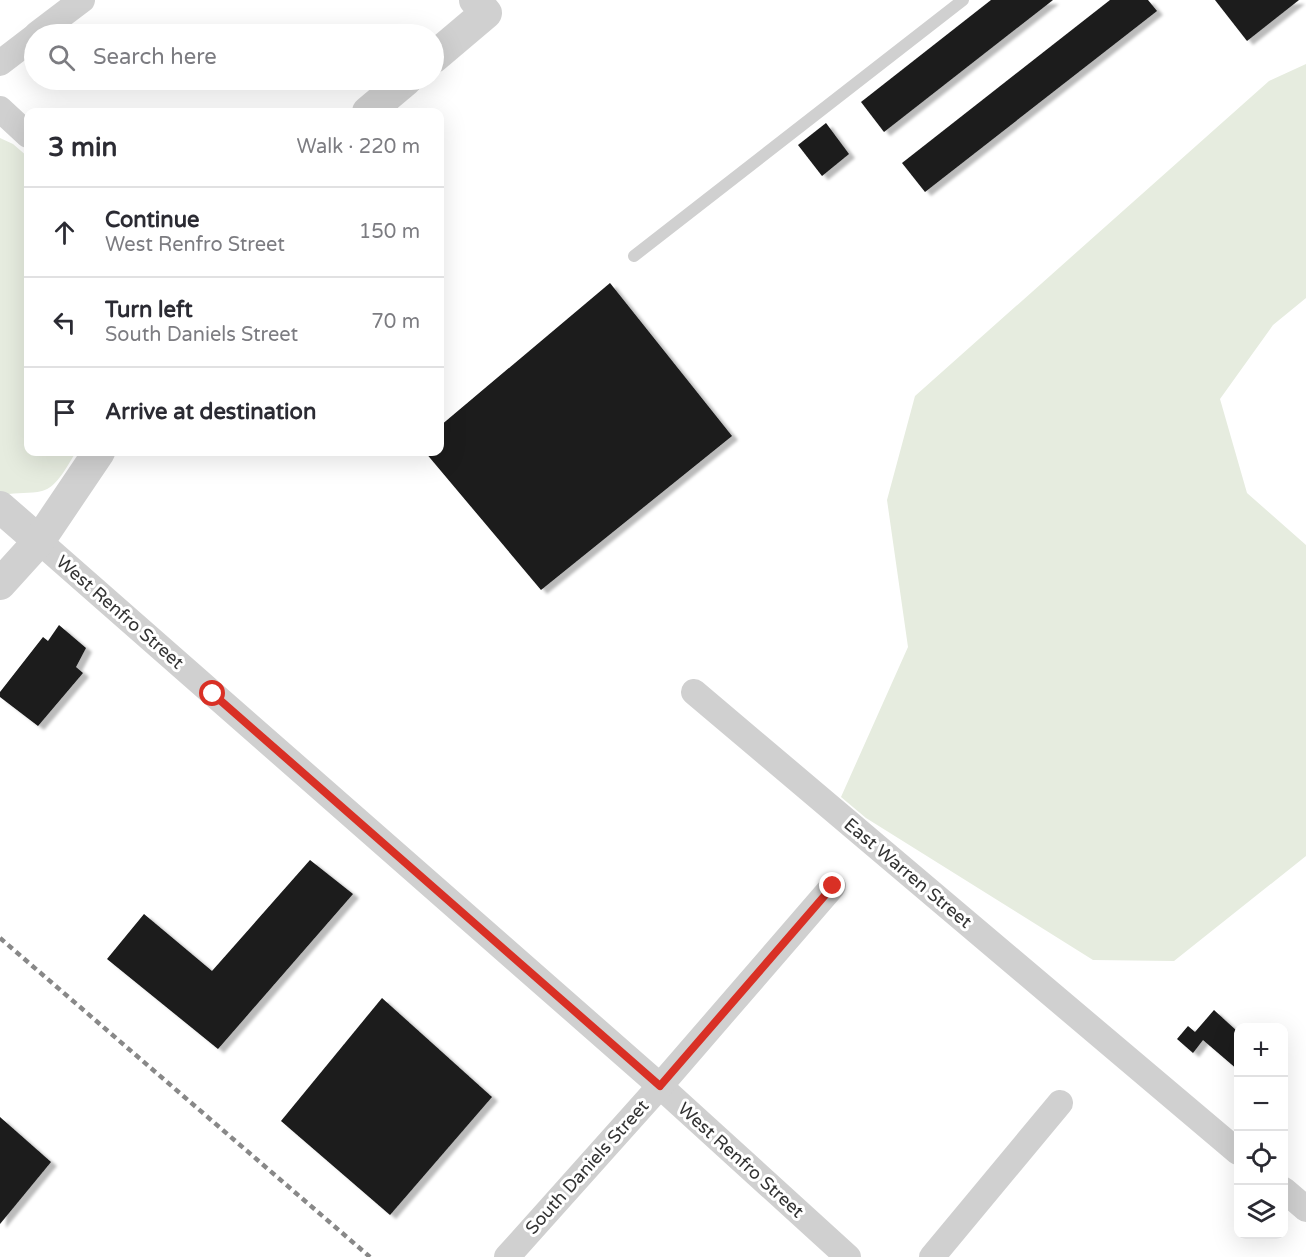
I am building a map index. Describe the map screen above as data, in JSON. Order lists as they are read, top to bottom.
{
  "streets": {
    "street": ["West Renfro Street", "East Warren Street", "South Daniels Street"]
  },
  "crossings": [
    ["West Renfro Street", "South Daniels Street"]
  ],
  "page": {
    "search": "Search here",
    "heading": ["3 min", "Walk · 220 m"],
    "list": [
      ["Continue", "West Renfro Street", "150 m"],
      ["Turn left", "South Daniels Street", "70 m"],
      "Arrive at destination"
    ],
    "map_buttons": ["+", "−"]
  }
}
